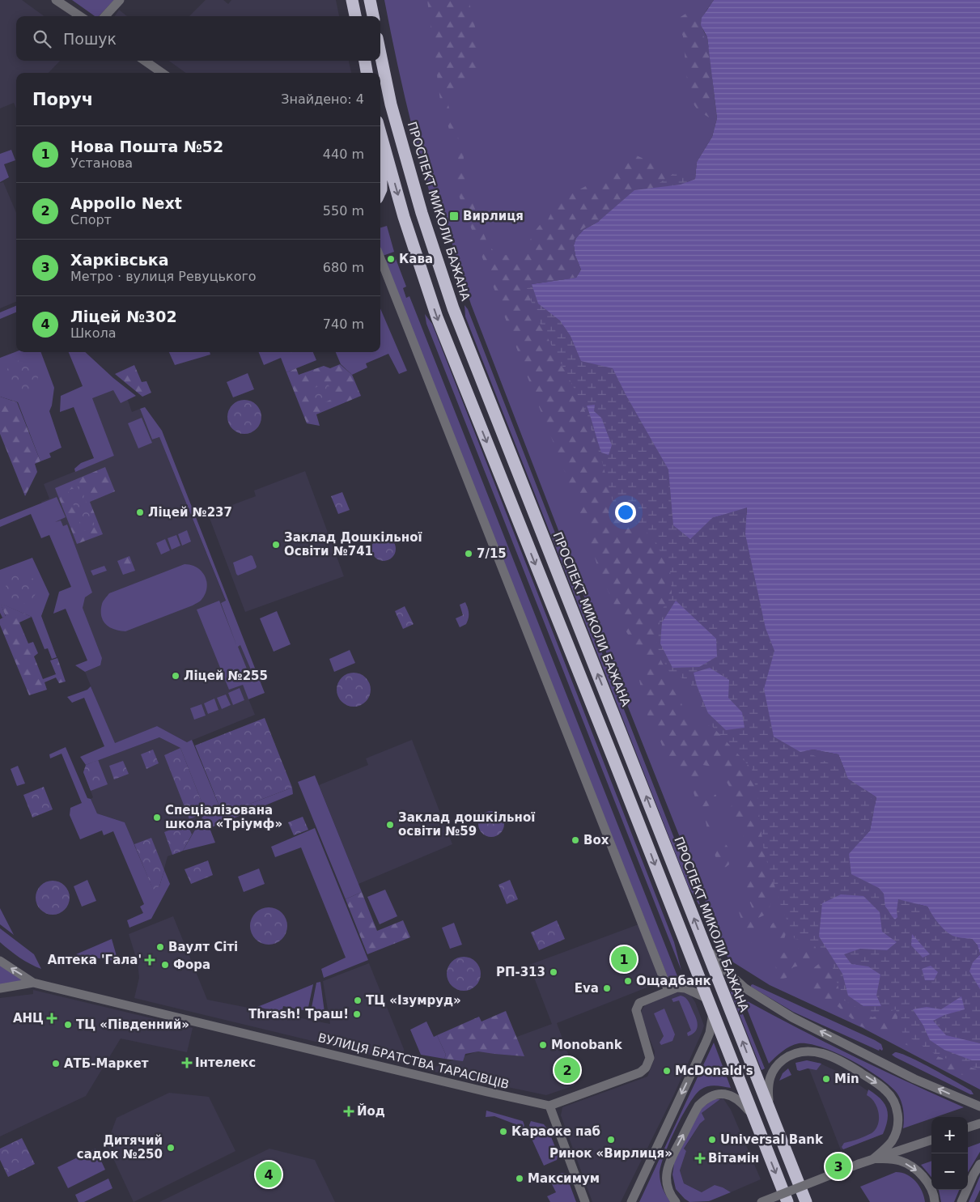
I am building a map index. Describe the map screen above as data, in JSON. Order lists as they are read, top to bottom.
{
  "streets": {
    "highway": ["ПРОСПЕКТ МИКОЛИ БАЖАНА"],
    "street": ["ВУЛИЦЯ БРАТСТВА ТАРАСІВЦІВ"]
  },
  "places": {
    "transit": ["Вирлиця"],
    "other": [
      "Кава",
      "Ліцей №237",
      "Заклад Дошкільної Освіти №741",
      "7/15",
      "Ліцей №255",
      "Спеціалізована школа «Тріумф»",
      "Заклад дошкільної освіти №59",
      "Box",
      "Ваулт Сіті",
      "Фора",
      "РП-313",
      "Ощадбанк",
      "Eva",
      "ТЦ «Ізумруд»",
      "Thrash! Траш!",
      "ТЦ «Південний»",
      "Monobank",
      "АТБ-Маркет",
      "McDonald's",
      "Min",
      "Караоке паб",
      "Ринок «Вирлиця»",
      "Universal Bank",
      "Дитячий садок №250",
      "Максимум"
    ],
    "health": [
      "Аптека 'Гала'",
      "АНЦ",
      "Інтелекс",
      "Йод",
      "Вітамін"
    ]
  },
  "page": {
    "search": "Пошук",
    "heading": ["Поруч", "Знайдено: 4"],
    "list": [
      {
        "mark": "1",
        "name": "Нова Пошта №52",
        "note": "Установа",
        "value": "440 m"
      },
      {
        "mark": "2",
        "name": "Appollo Next",
        "note": "Спорт",
        "value": "550 m"
      },
      {
        "mark": "3",
        "name": "Харківська",
        "note": "Метро · вулиця Ревуцького",
        "value": "680 m"
      },
      {
        "mark": "4",
        "name": "Ліцей №302",
        "note": "Школа",
        "value": "740 m"
      }
    ],
    "pins": [
      "1",
      "2",
      "3",
      "4"
    ],
    "map_buttons": ["+", "−"]
  }
}
